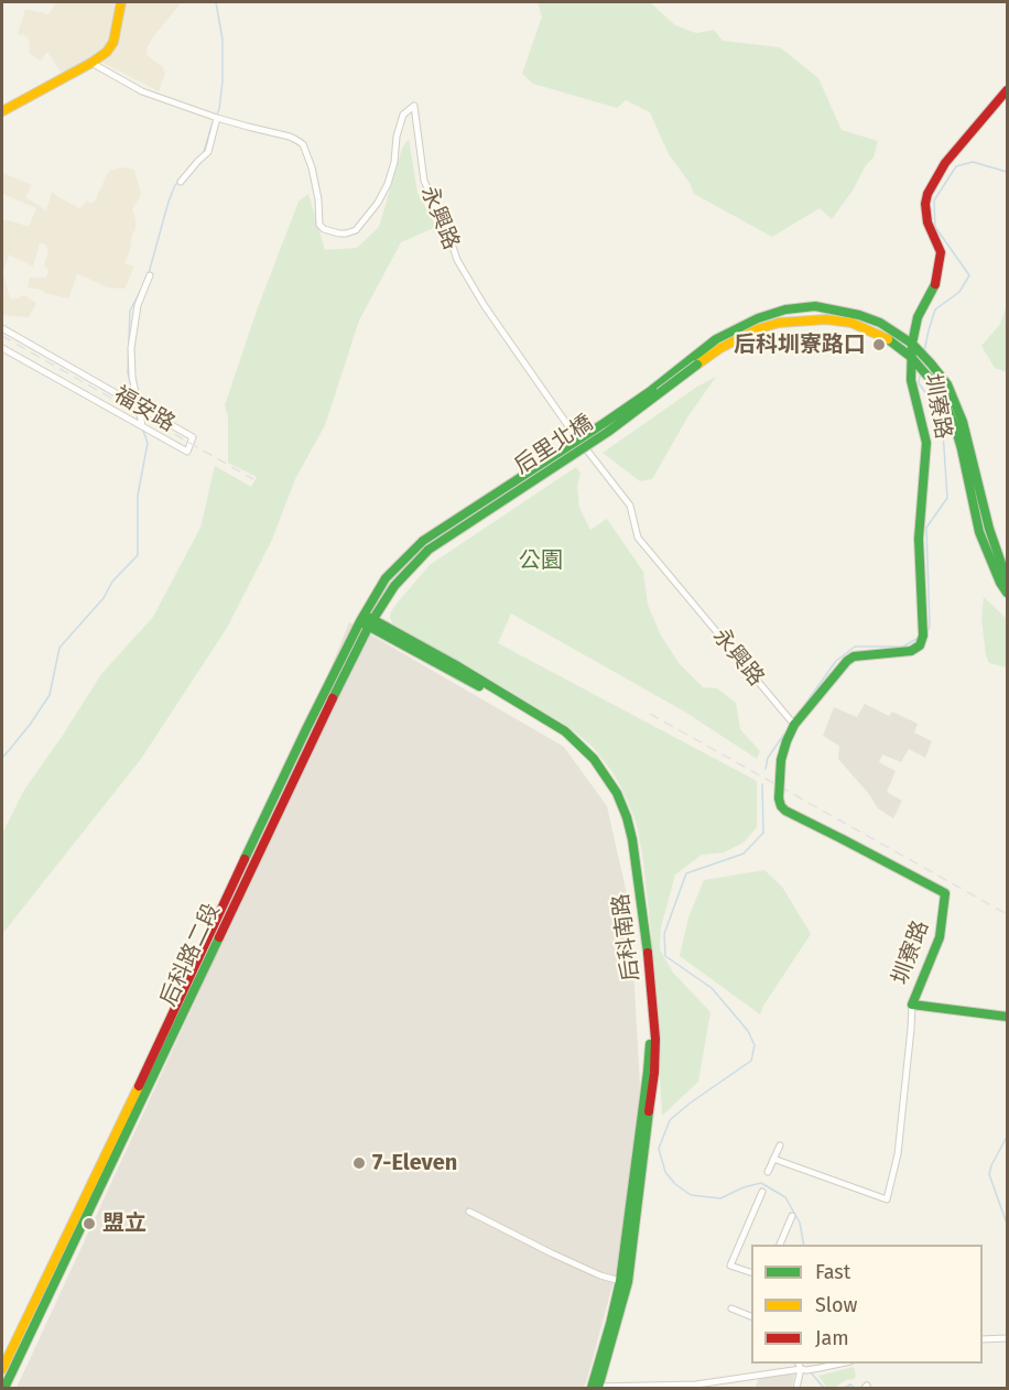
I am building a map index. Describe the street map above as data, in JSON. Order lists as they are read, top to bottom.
{
  "streets": {
    "street": [
      "永興路",
      "圳寮路",
      "福安路",
      "后里北橋",
      "后科南路",
      "后科路二段"
    ]
  },
  "crossings": [
    ["永興路", "圳寮路"],
    ["圳寮路", "后里北橋"],
    ["后里北橋", "后科路二段"],
    ["后科南路", "后科路二段"]
  ],
  "parks": ["公園"],
  "places": ["后科圳寮路口", "7-Eleven", "盟立"],
  "legend": ["Fast", "Slow", "Jam"]
}
